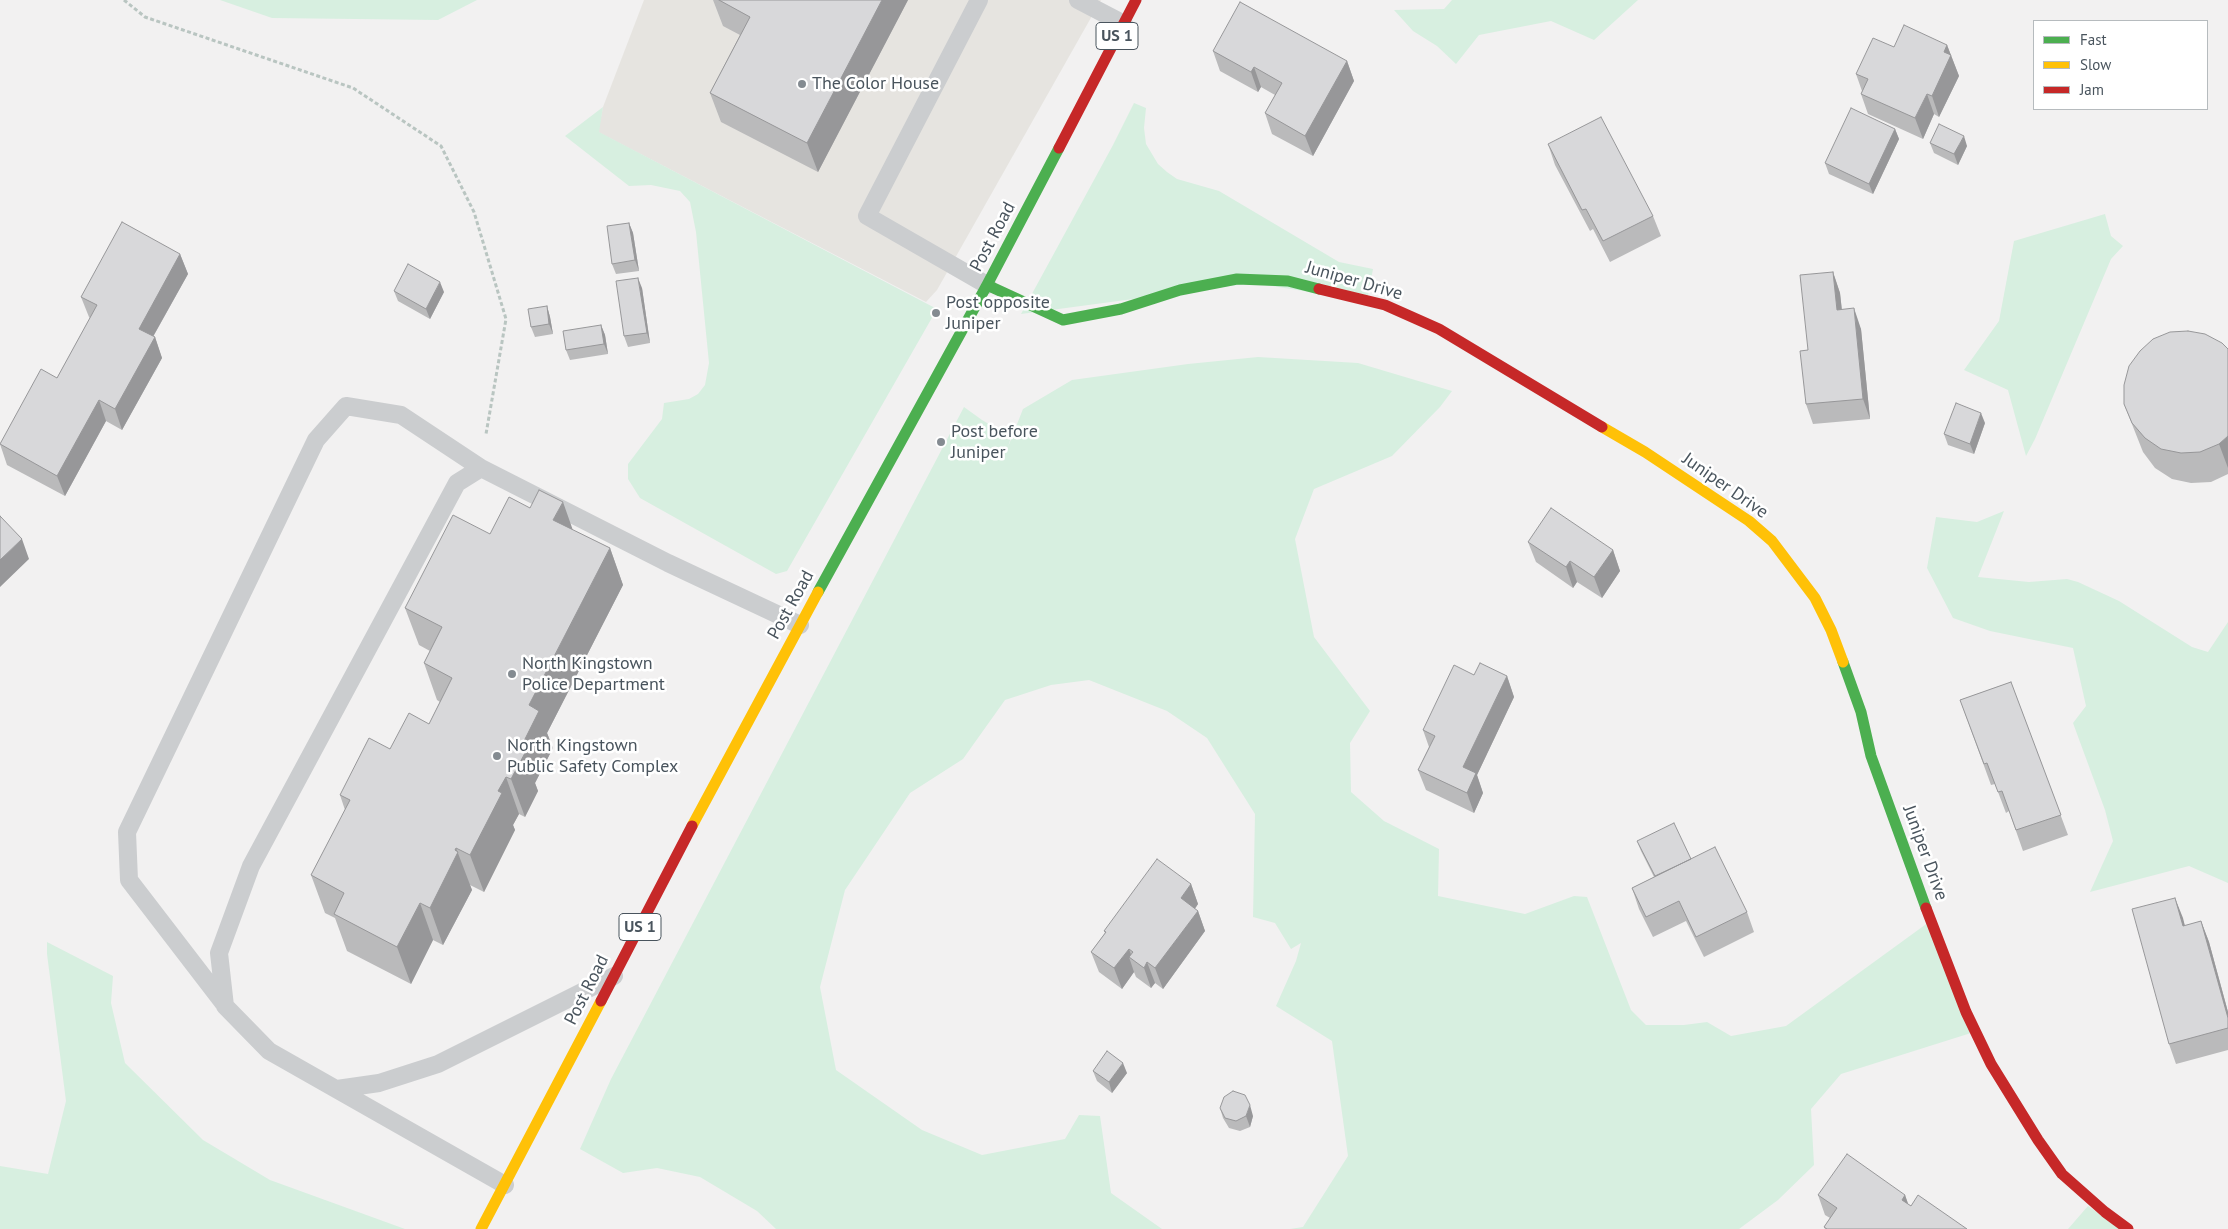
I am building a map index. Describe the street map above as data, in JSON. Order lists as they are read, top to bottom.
{
  "streets": {
    "street": ["US 1", "Post Road", "Juniper Drive"]
  },
  "crossings": [
    ["Post Road", "Juniper Drive"]
  ],
  "places": [
    "The Color House",
    "Post opposite Juniper",
    "Post before Juniper",
    "North Kingstown Police Department",
    "North Kingstown Public Safety Complex"
  ],
  "legend": ["Fast", "Slow", "Jam"]
}
